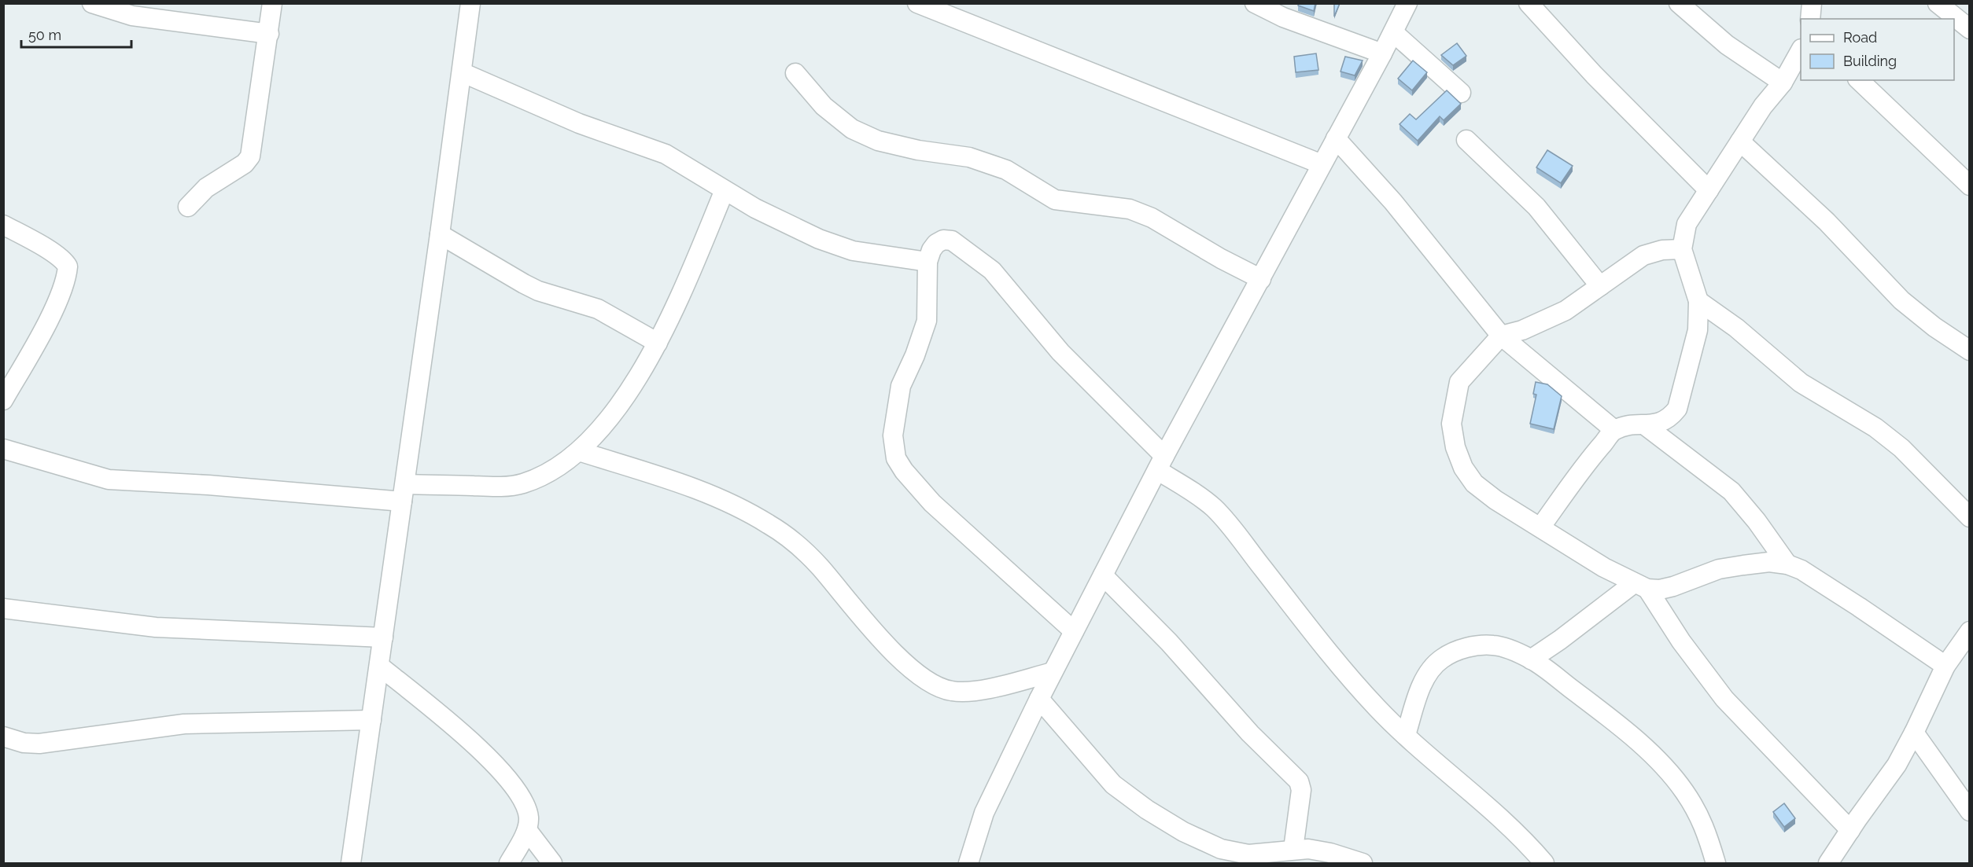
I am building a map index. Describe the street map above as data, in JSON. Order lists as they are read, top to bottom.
{
  "legend": ["Road", "Building"],
  "scale_bar": "50 m"
}
